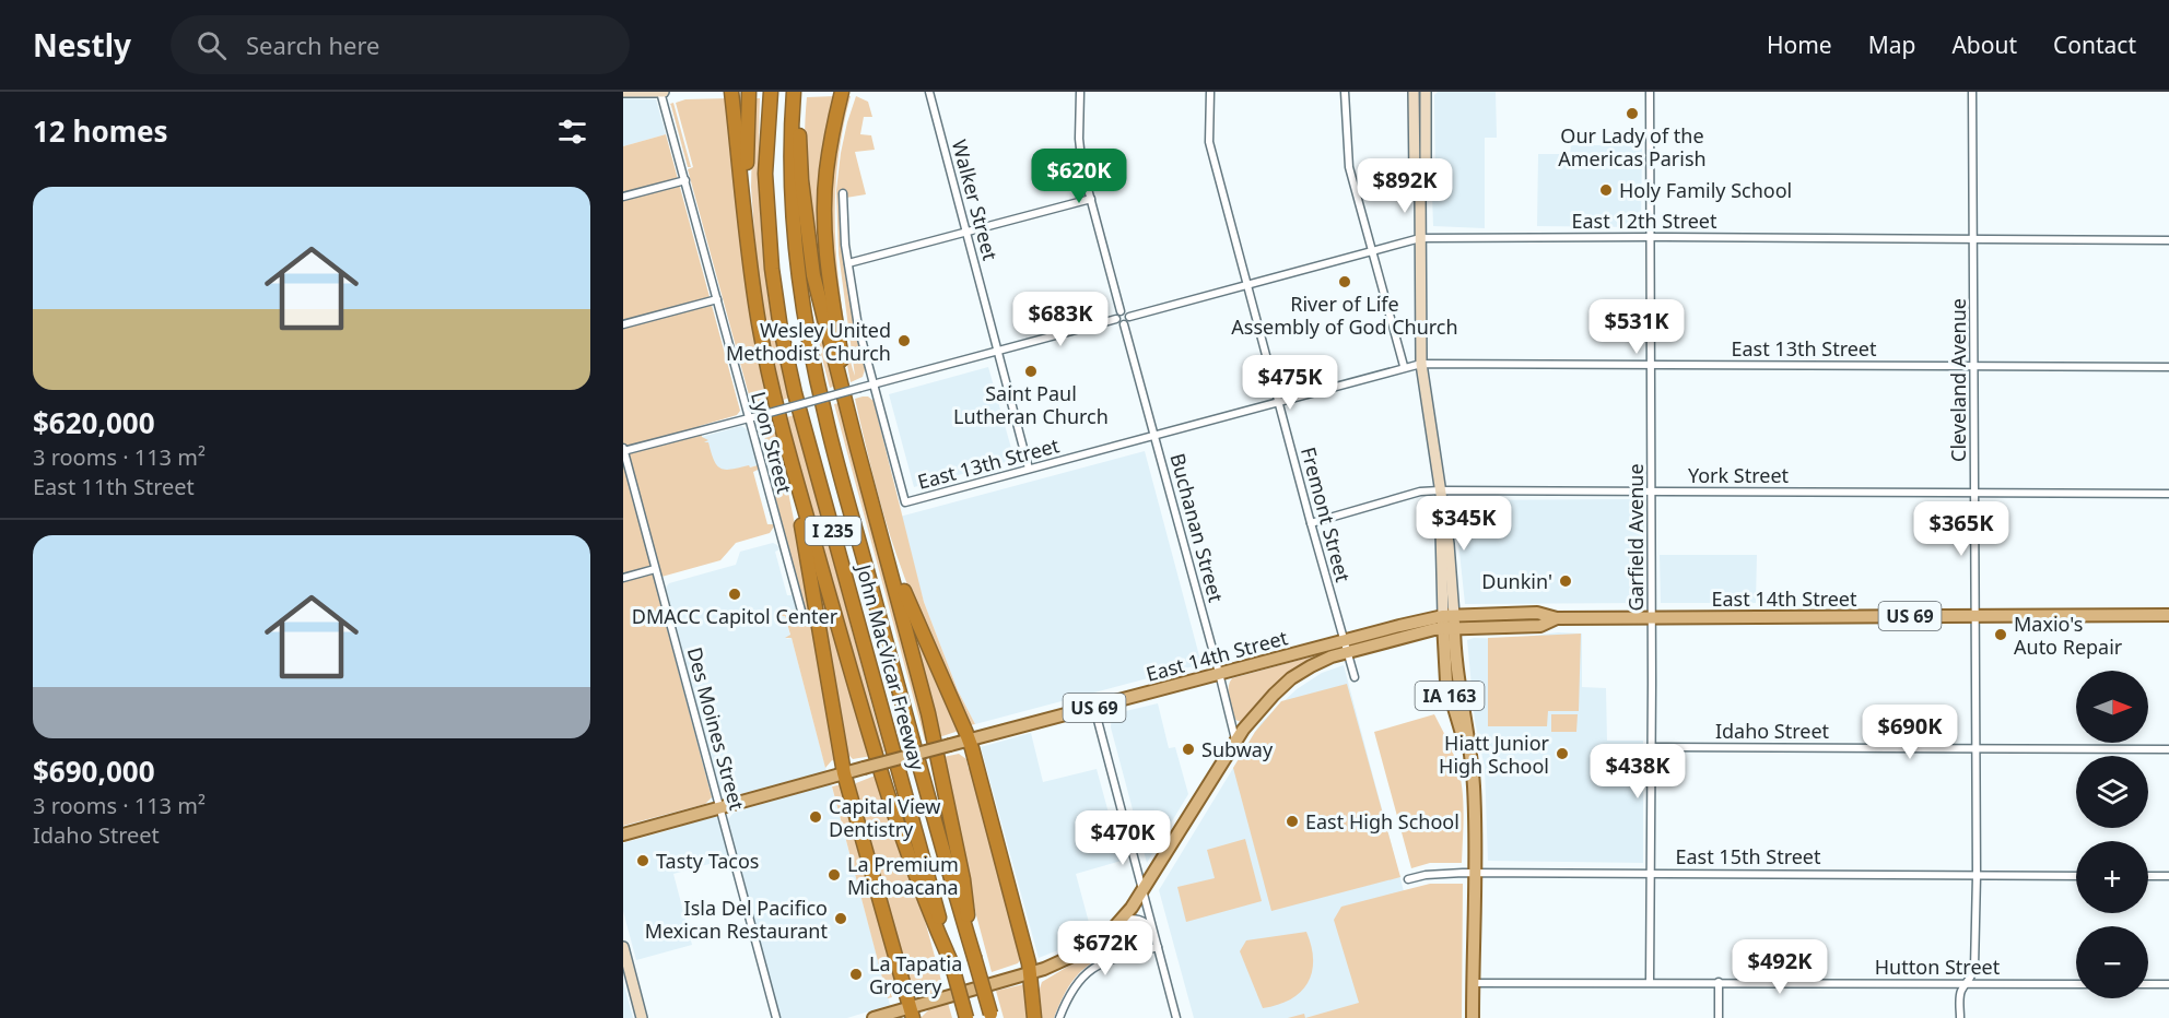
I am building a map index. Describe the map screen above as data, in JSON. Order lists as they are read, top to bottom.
{
  "streets": {
    "highway": ["I 235", "John MacVicar Freeway"],
    "main road": ["East 14th Street", "US 69", "IA 163"],
    "street": [
      "Walker Street",
      "East 12th Street",
      "East 13th Street",
      "Cleveland Avenue",
      "Lyon Street",
      "York Street",
      "Fremont Street",
      "Buchanan Street",
      "Garfield Avenue",
      "Des Moines Street",
      "Idaho Street",
      "East 15th Street",
      "Hutton Street"
    ]
  },
  "crossings": [
    ["Walker Street", "East 13th Street"],
    ["East 12th Street", "Cleveland Avenue"],
    ["East 12th Street", "Fremont Street"],
    ["East 12th Street", "Buchanan Street"],
    ["East 12th Street", "Garfield Avenue"],
    ["East 13th Street", "Cleveland Avenue"],
    ["East 13th Street", "Fremont Street"],
    ["East 13th Street", "Buchanan Street"],
    ["East 13th Street", "Garfield Avenue"],
    ["Cleveland Avenue", "York Street"],
    ["Cleveland Avenue", "East 14th Street"],
    ["Cleveland Avenue", "Idaho Street"],
    ["Cleveland Avenue", "East 15th Street"],
    ["Cleveland Avenue", "Hutton Street"],
    ["York Street", "Fremont Street"],
    ["York Street", "Garfield Avenue"],
    ["Fremont Street", "East 14th Street"],
    ["Fremont Street", "US 69"],
    ["Buchanan Street", "East 14th Street"],
    ["Buchanan Street", "US 69"],
    ["Garfield Avenue", "East 14th Street"],
    ["Garfield Avenue", "Idaho Street"],
    ["Garfield Avenue", "East 15th Street"],
    ["Garfield Avenue", "Hutton Street"],
    ["East 14th Street", "US 69"],
    ["East 14th Street", "IA 163"],
    ["East 14th Street", "Des Moines Street"],
    ["IA 163", "East 15th Street"],
    ["IA 163", "Hutton Street"]
  ],
  "places": [
    "Our Lady of the Americas Parish",
    "Holy Family School",
    "River of Life Assembly of God Church",
    "Wesley United Methodist Church",
    "Saint Paul Lutheran Church",
    "Dunkin'",
    "DMACC Capitol Center",
    "Maxio's Auto Repair",
    "Subway",
    "Hiatt Junior High School",
    "Capital View Dentistry",
    "East High School",
    "Tasty Tacos",
    "La Premium Michoacana",
    "Isla Del Pacifico Mexican Restaurant",
    "La Tapatia Grocery"
  ],
  "north": "right",
  "page": {
    "header": "Nestly",
    "search": "Search here",
    "nav": [
      "Home",
      "Map",
      "About",
      "Contact"
    ],
    "heading": "12 homes",
    "price": [
      "$620K",
      "$892K",
      "$683K",
      "$531K",
      "$475K",
      "$345K",
      "$365K",
      "$690K",
      "$438K",
      "$470K",
      "$672K",
      "$492K"
    ],
    "list": [
      {
        "name": "$620,000",
        "note": "3 rooms · 113 m² · East 11th Street"
      },
      {
        "name": "$690,000",
        "note": "3 rooms · 113 m² · Idaho Street"
      }
    ],
    "map_buttons": ["+", "−"]
  }
}
